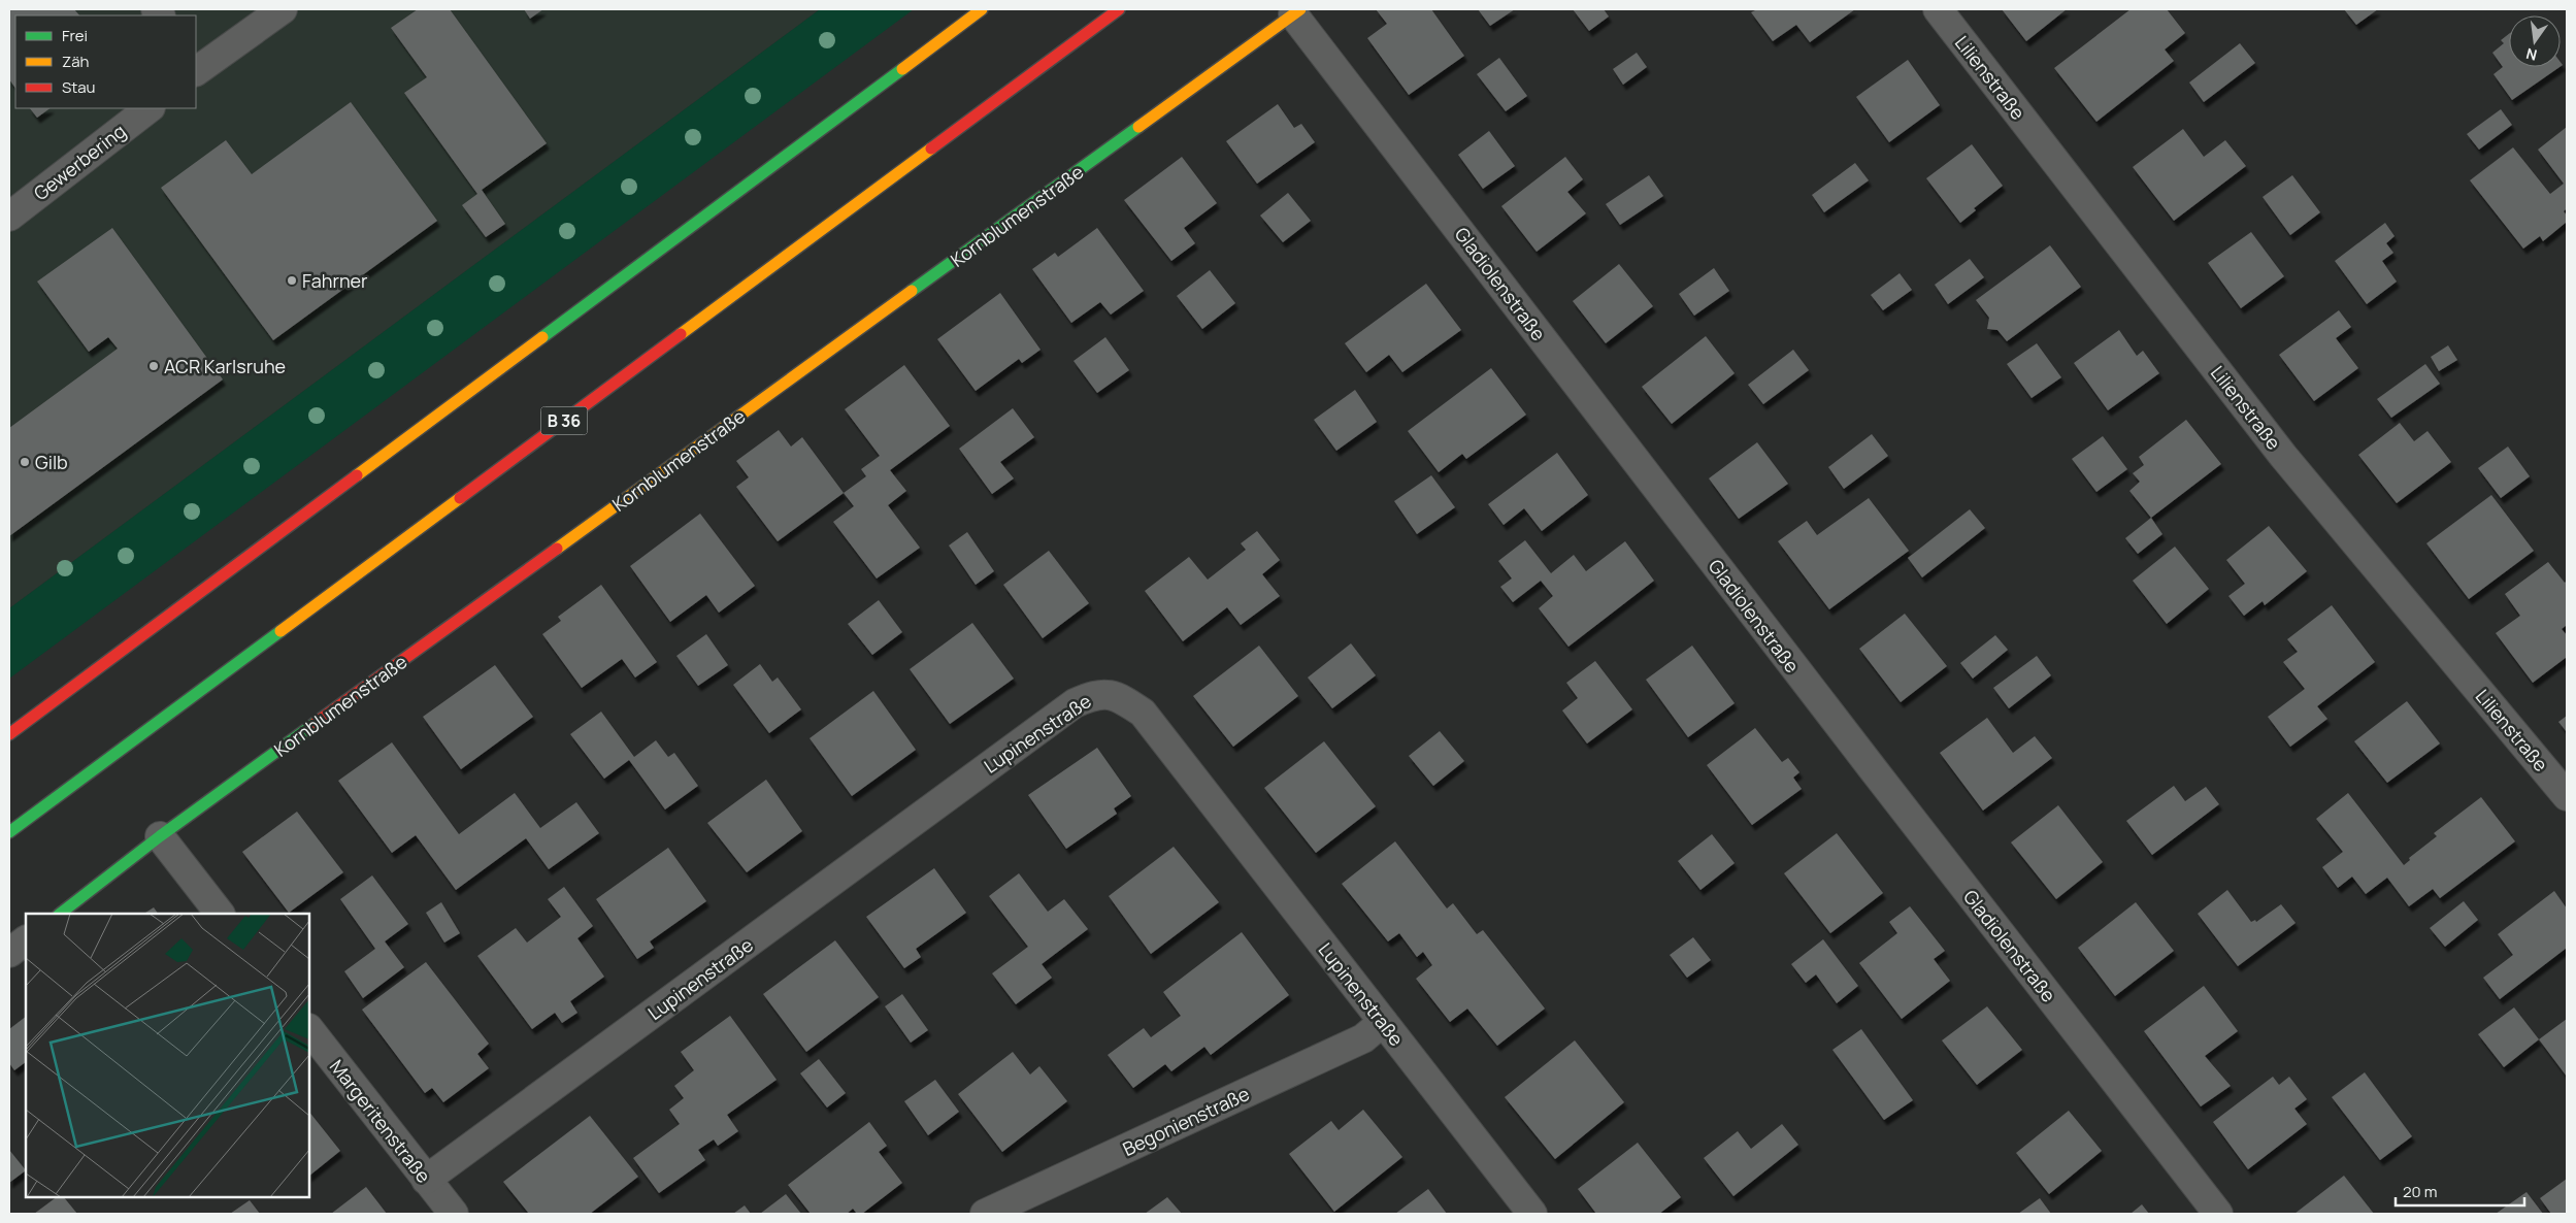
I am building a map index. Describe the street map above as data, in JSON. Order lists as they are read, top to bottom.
{
  "streets": {
    "main road": ["Kornblumenstraße", "B 36"],
    "street": [
      "Lilienstraße",
      "Gewerbering",
      "Gladiolenstraße",
      "Lupinenstraße",
      "Margeritenstraße",
      "Begonienstraße"
    ]
  },
  "crossings": [
    ["Kornblumenstraße", "Gladiolenstraße"],
    ["Lupinenstraße", "Margeritenstraße"],
    ["Lupinenstraße", "Begonienstraße"]
  ],
  "places": ["Fahrner", "ACR Karlsruhe", "Gilb"],
  "legend": ["Frei", "Zäh", "Stau"],
  "scale_bar": "20 m",
  "north": "bottom"
}
